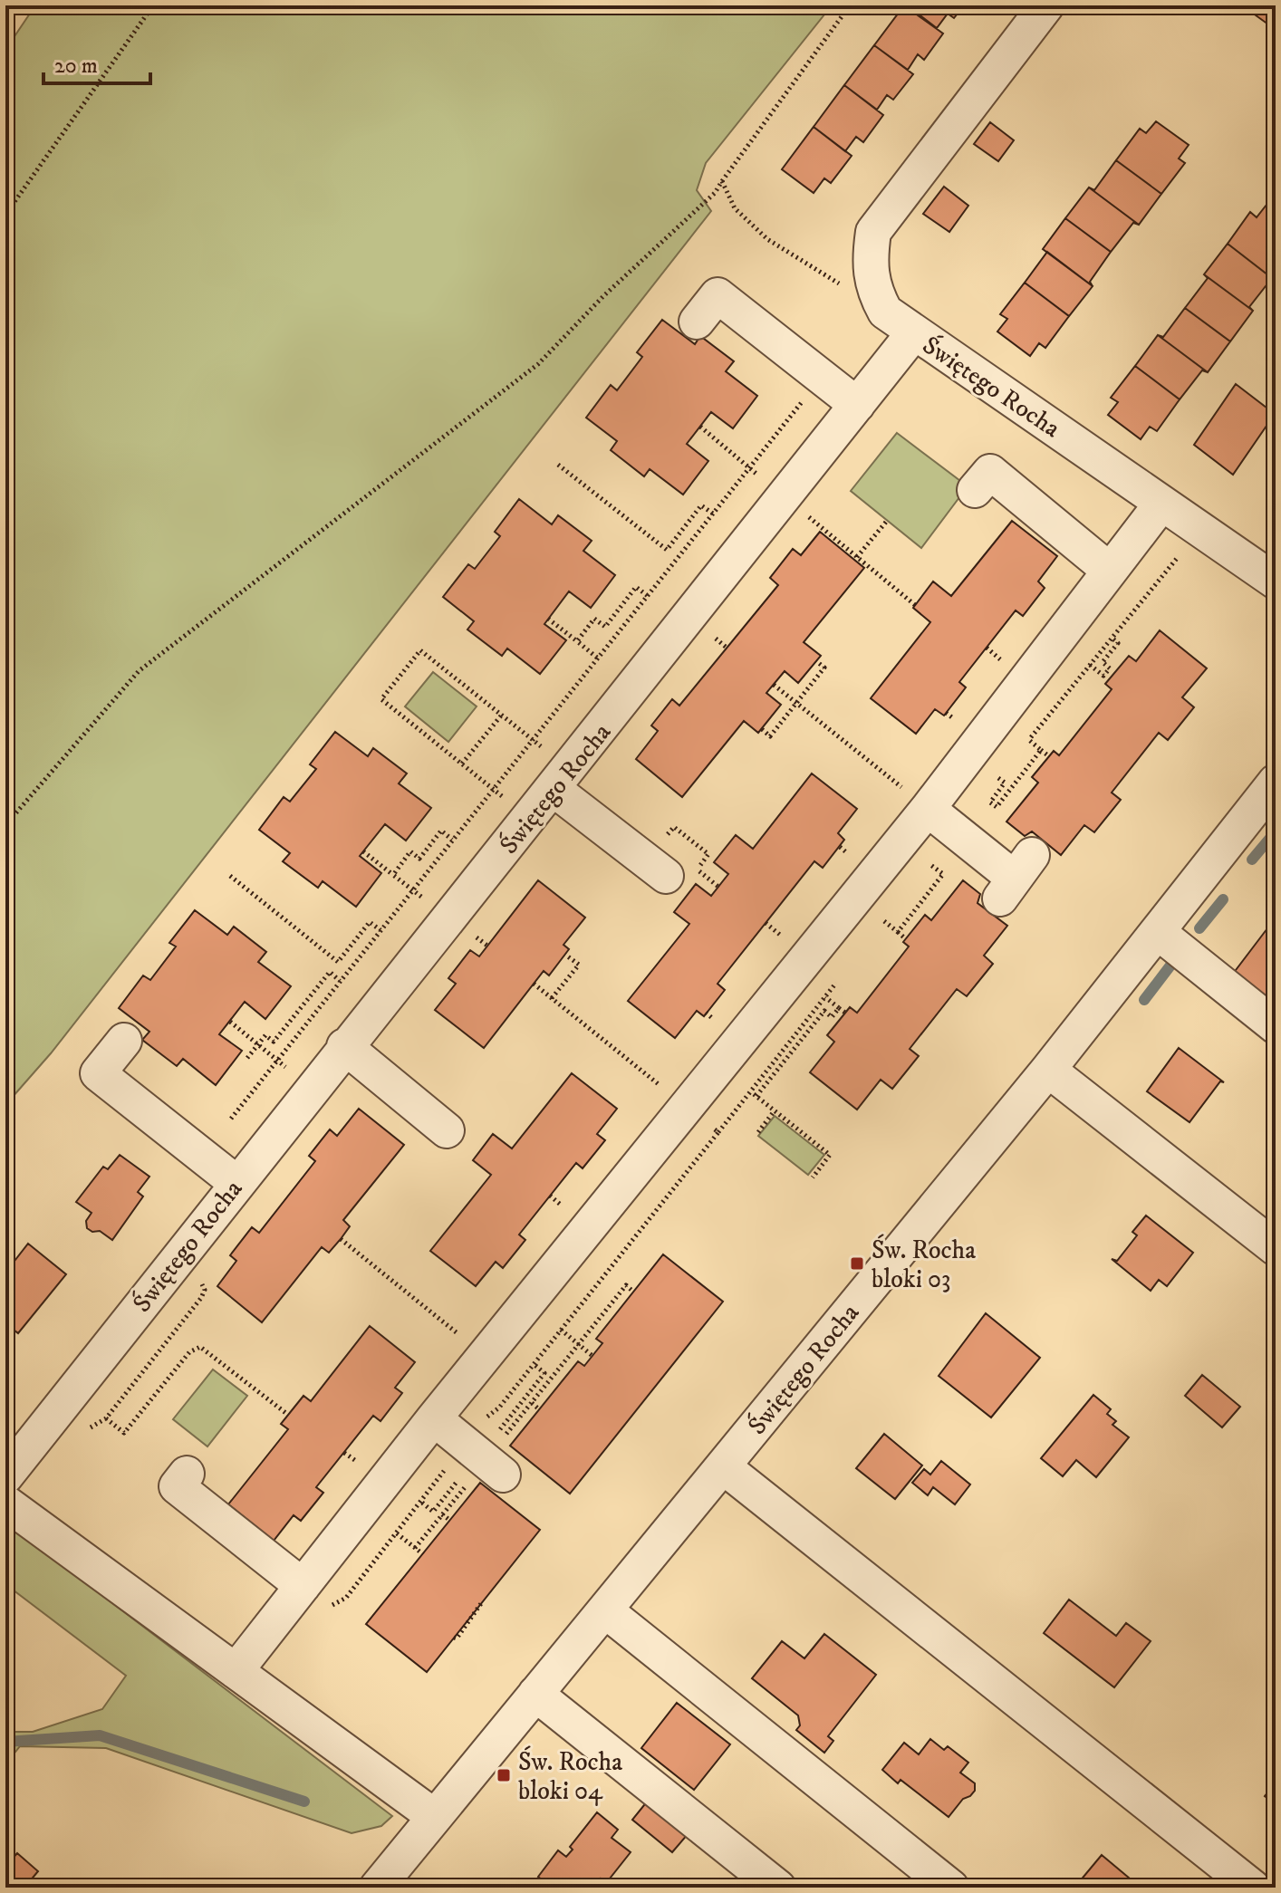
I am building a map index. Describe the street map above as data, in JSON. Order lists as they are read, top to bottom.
{
  "streets": {
    "street": ["Świętego Rocha"]
  },
  "places": {
    "transit": ["Św. Rocha bloki 03", "Św. Rocha bloki 04"]
  },
  "scale_bar": "20 m"
}
